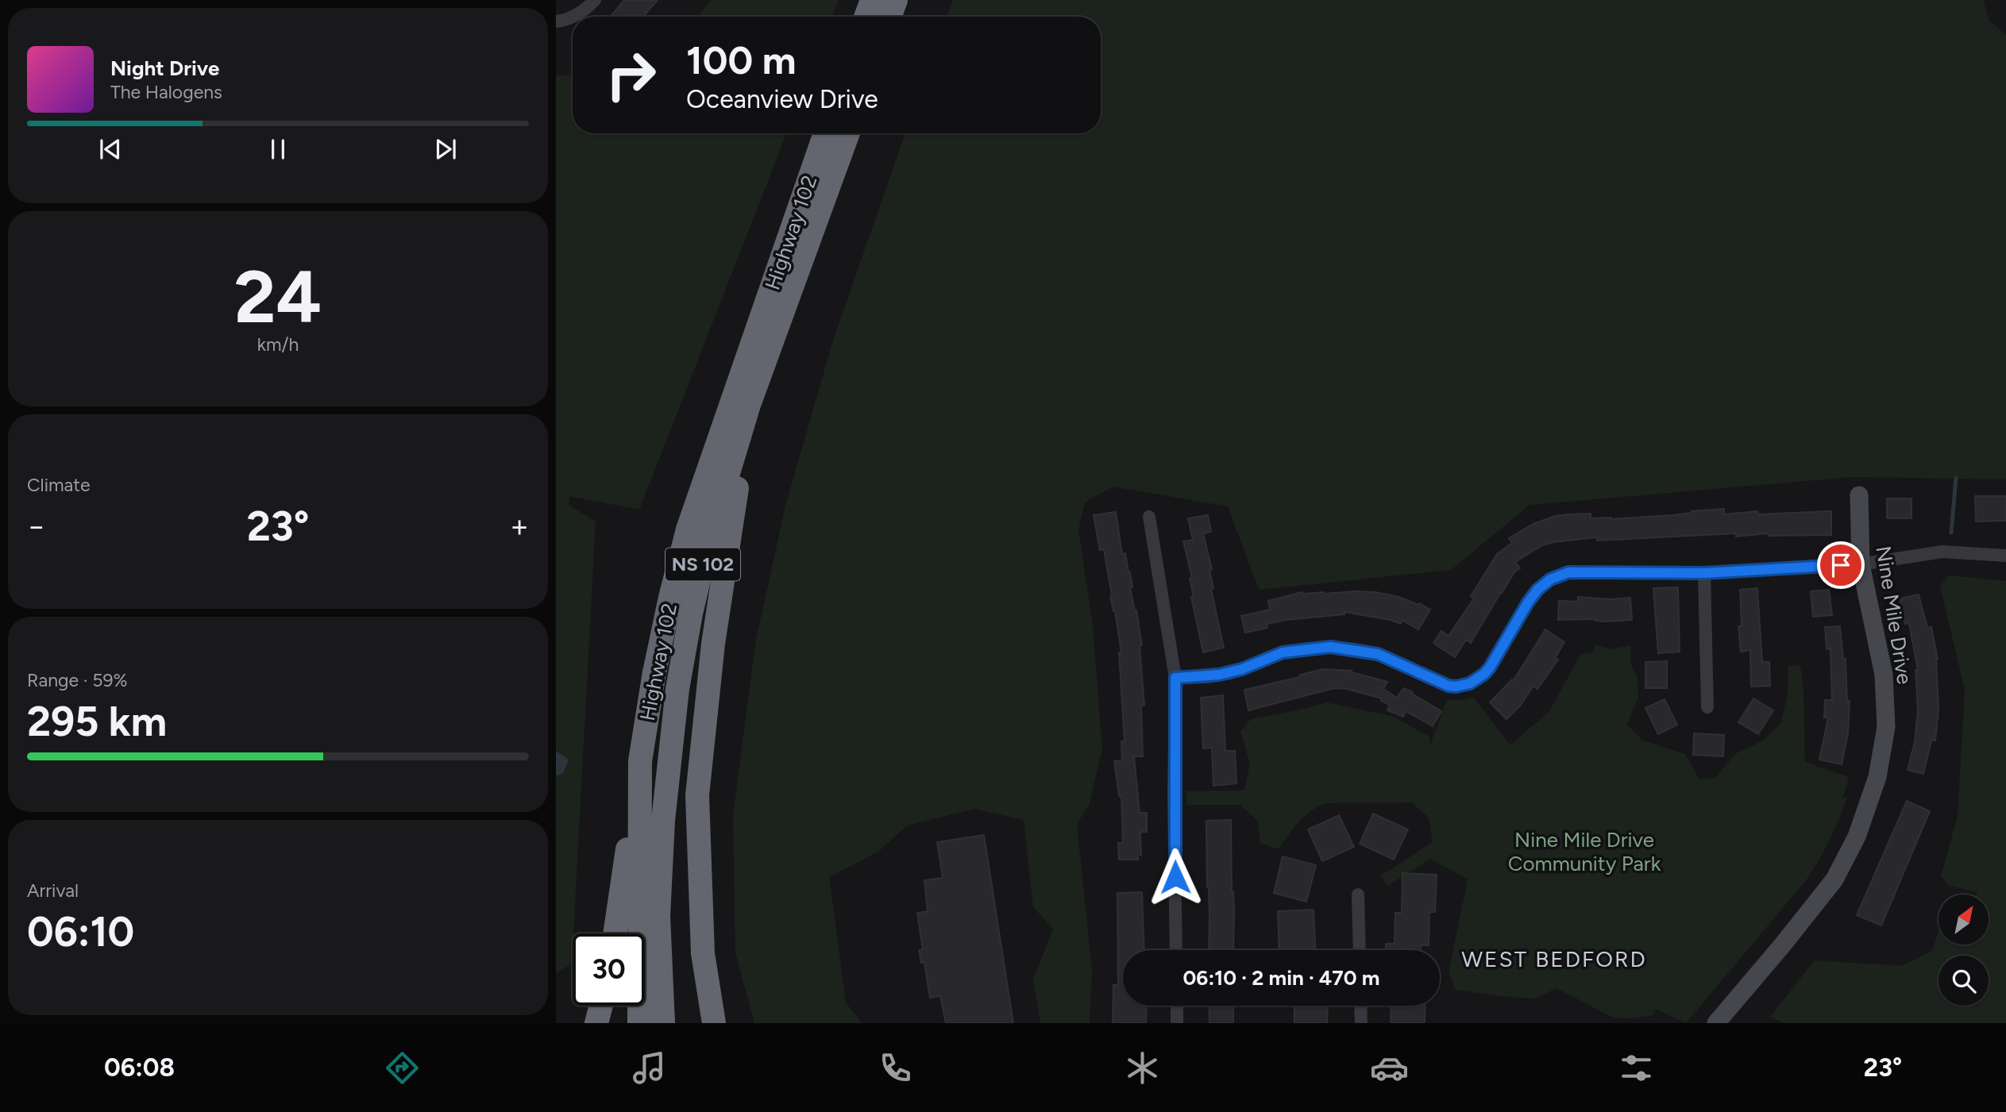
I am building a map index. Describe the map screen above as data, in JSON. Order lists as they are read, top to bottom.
{
  "streets": {
    "highway": ["Highway 102", "NS 102"],
    "street": ["Nine Mile Drive"]
  },
  "districts": ["WEST BEDFORD"],
  "parks": ["Nine Mile Drive Community Park"],
  "north": "top right",
  "page": {
    "turn": ["100 m", "Oceanview Drive"],
    "song": ["Night Drive", "The Halogens"],
    "tile": [
      ["24", "km/h"],
      "Climate",
      ["Range · 59%", "295 km"],
      ["Arrival", "06:10"]
    ],
    "heat": ["−", "23°", "+"],
    "limit": "30",
    "trip": "06:10 · 2 min · 470 m",
    "tabs": ["06:08", "23°"]
  }
}
